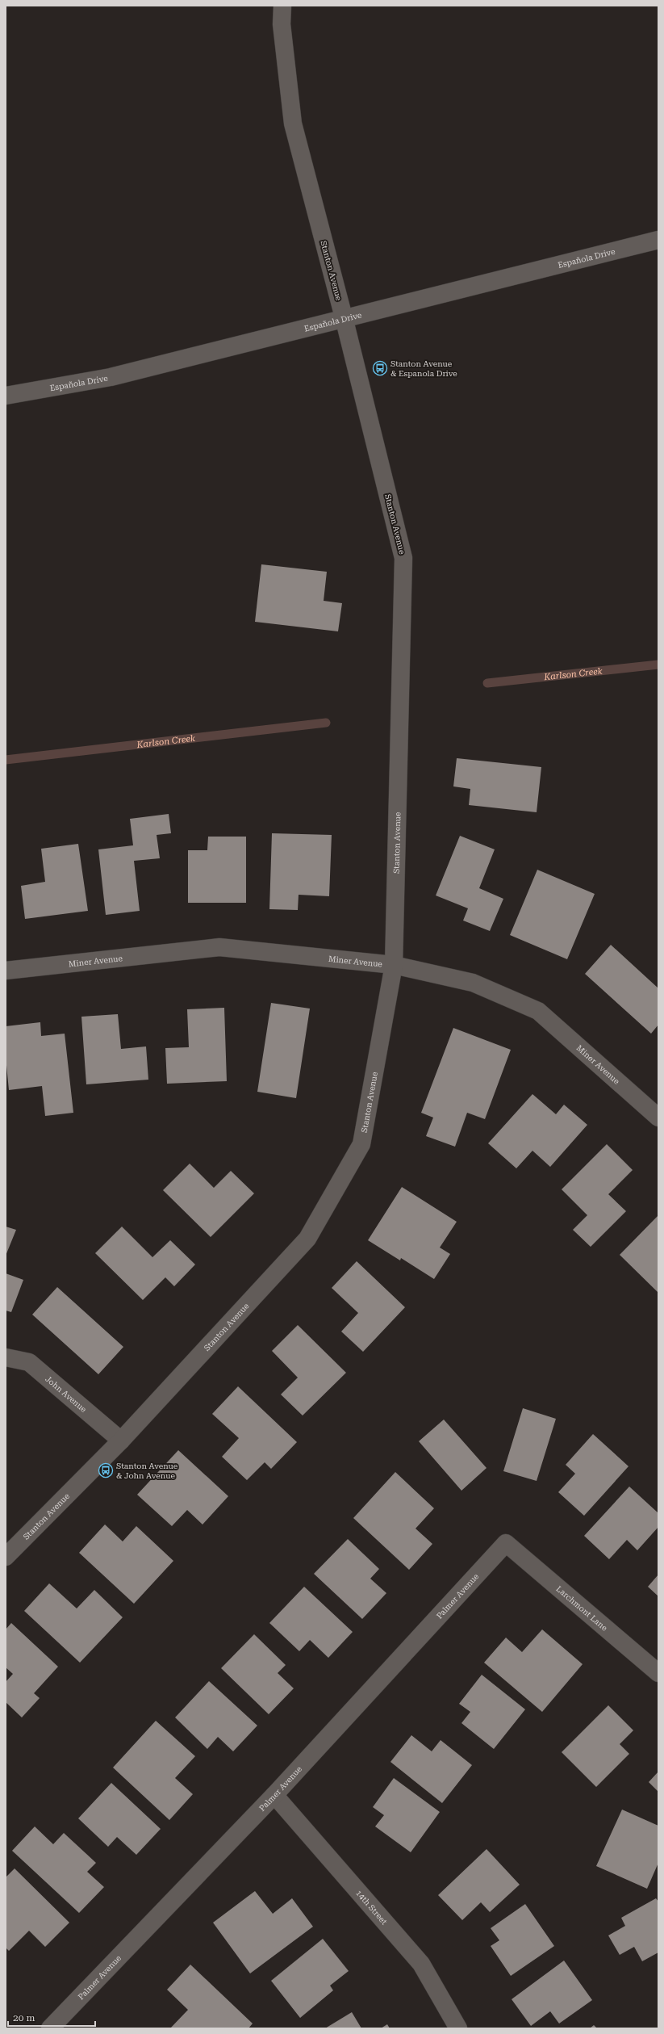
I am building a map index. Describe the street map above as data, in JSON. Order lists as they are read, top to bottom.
{
  "streets": {
    "street": [
      "Española Drive",
      "Stanton Avenue",
      "Miner Avenue",
      "John Avenue",
      "Palmer Avenue",
      "Larchmont Lane",
      "14th Street"
    ]
  },
  "crossings": [
    ["Española Drive", "Stanton Avenue"],
    ["Stanton Avenue", "Miner Avenue"],
    ["Stanton Avenue", "John Avenue"],
    ["Palmer Avenue", "Larchmont Lane"],
    ["Palmer Avenue", "14th Street"]
  ],
  "water": ["Karlson Creek"],
  "places": {
    "bus stop": ["Stanton Avenue & Espanola Drive", "Stanton Avenue & John Avenue"]
  },
  "scale_bar": "20 m"
}
